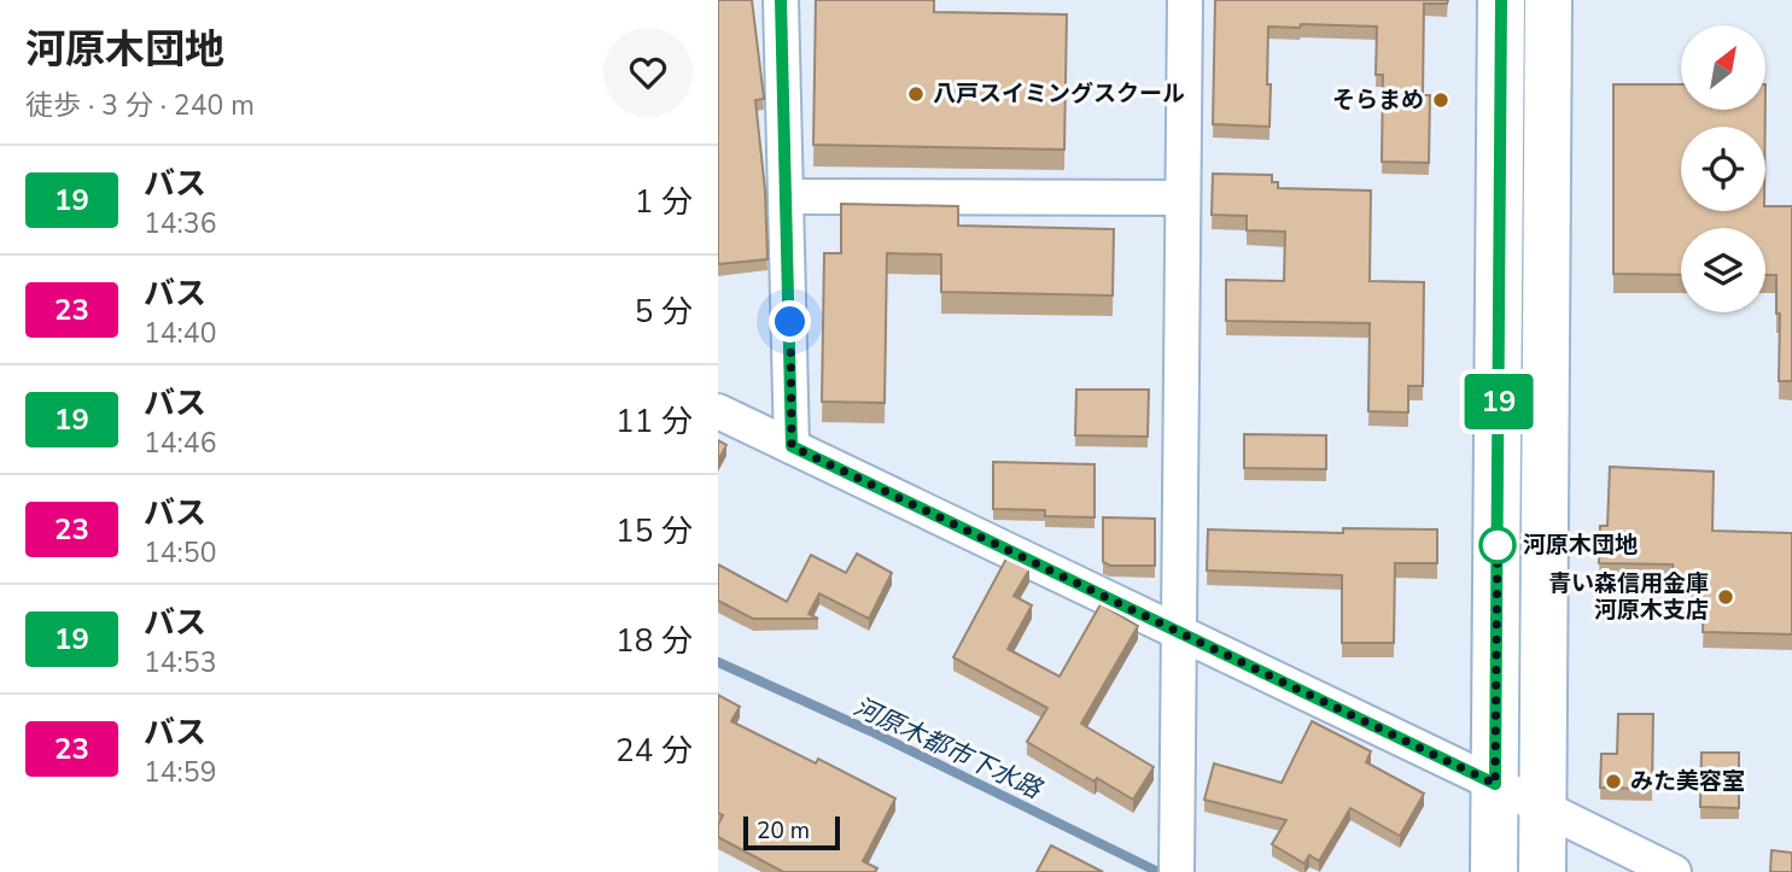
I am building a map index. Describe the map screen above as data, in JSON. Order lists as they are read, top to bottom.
{
  "water": ["河原木都市下水路"],
  "places": [
    "八戸スイミングスクール",
    "そらまめ",
    "河原木団地",
    "青い森信用金庫 河原木支店",
    "みた美容室"
  ],
  "lines": ["bus line 19"],
  "scale_bar": "20 m",
  "north": "top right",
  "page": {
    "heading": ["河原木団地", "徒歩 · 3 分 · 240 m"],
    "on_map": "19",
    "list": [
      {
        "mark": "19",
        "name": "バス",
        "note": "14:36",
        "value": "1 分"
      },
      {
        "mark": "23",
        "name": "バス",
        "note": "14:40",
        "value": "5 分"
      },
      {
        "mark": "19",
        "name": "バス",
        "note": "14:46",
        "value": "11 分"
      },
      {
        "mark": "23",
        "name": "バス",
        "note": "14:50",
        "value": "15 分"
      },
      {
        "mark": "19",
        "name": "バス",
        "note": "14:53",
        "value": "18 分"
      },
      {
        "mark": "23",
        "name": "バス",
        "note": "14:59",
        "value": "24 分"
      }
    ],
    "scale": "20 m"
  }
}
